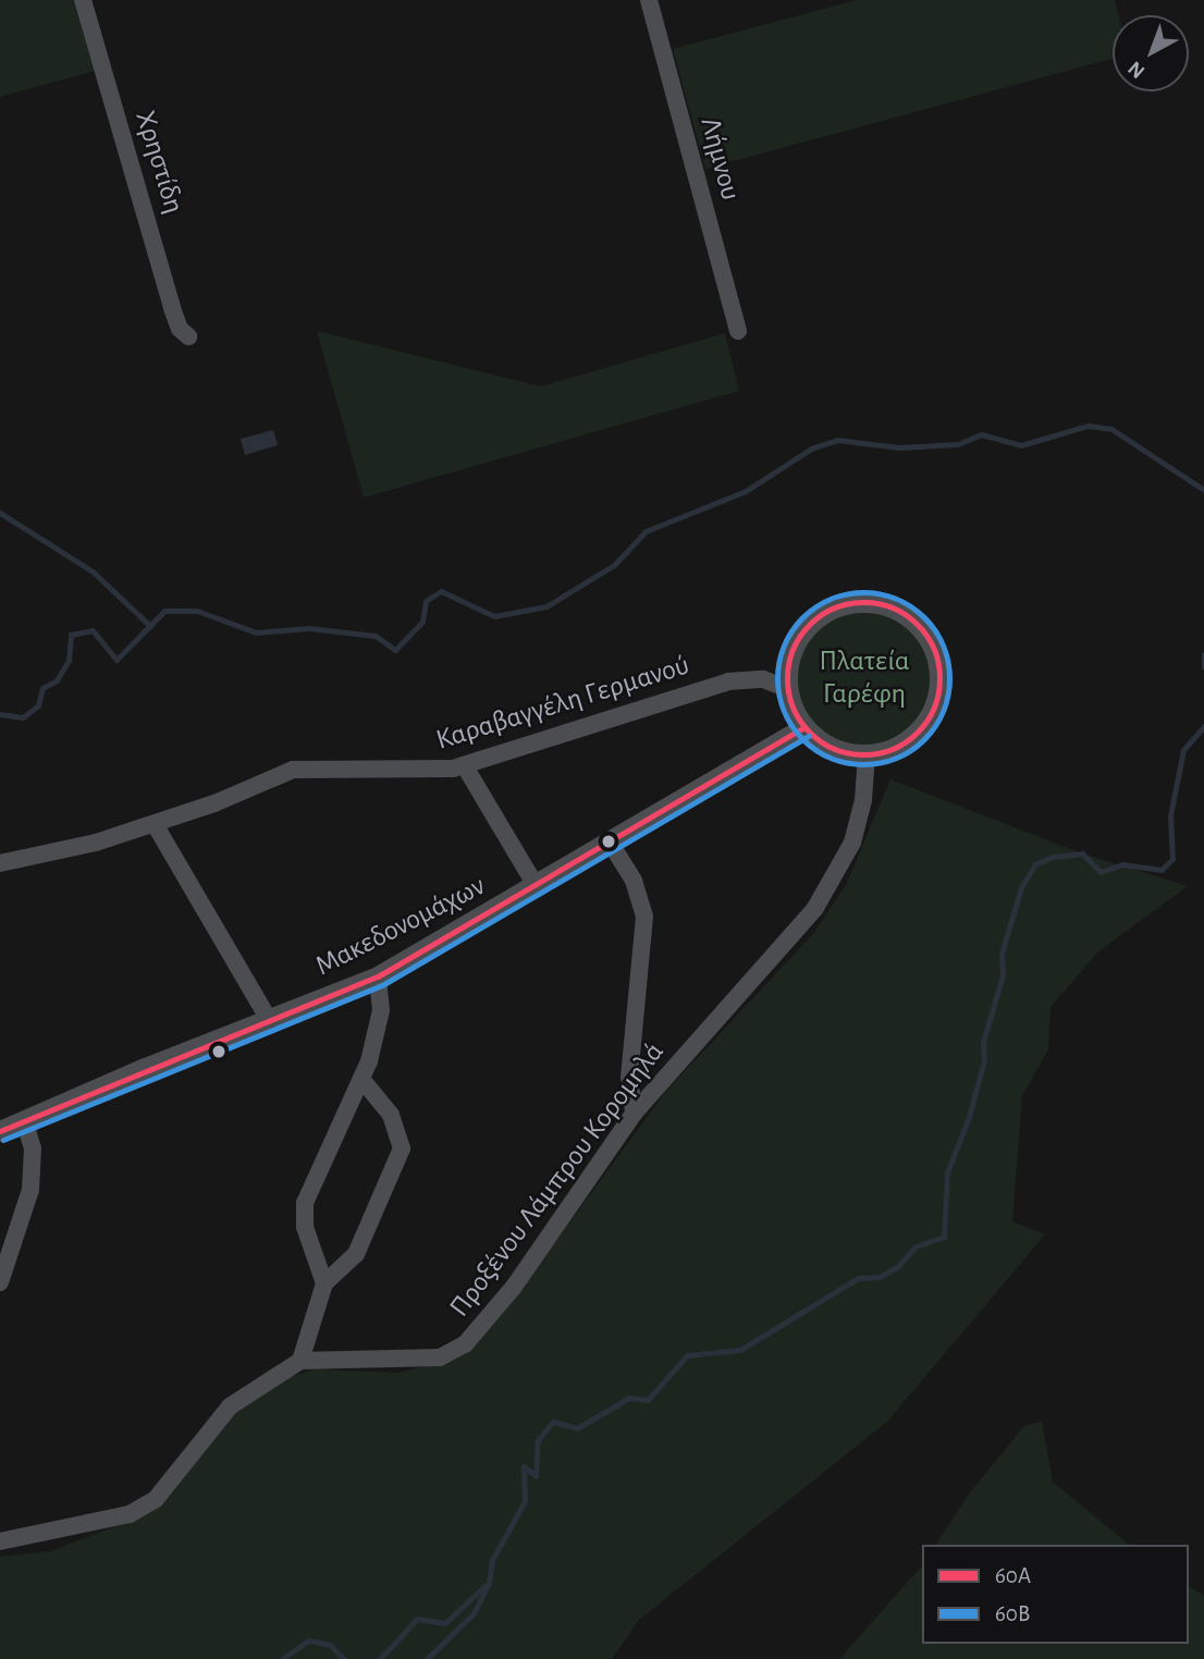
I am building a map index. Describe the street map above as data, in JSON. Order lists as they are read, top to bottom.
{
  "streets": {
    "street": [
      "Λήμνου",
      "Χρηστίδη",
      "Καραβαγγέλη Γερμανού",
      "Μακεδονομάχων",
      "Προξένου Λάμπρου Κορομηλά"
    ]
  },
  "crossings": [
    ["Καραβαγγέλη Γερμανού", "Μακεδονομάχων"],
    ["Καραβαγγέλη Γερμανού", "Προξένου Λάμπρου Κορομηλά"],
    ["Μακεδονομάχων", "Προξένου Λάμπρου Κορομηλά"]
  ],
  "parks": ["Πλατεία Γαρέφη"],
  "lines": ["transit line 60Β", "transit line 60Α"],
  "legend": ["60Α", "60Β"],
  "north": "bottom left"
}
